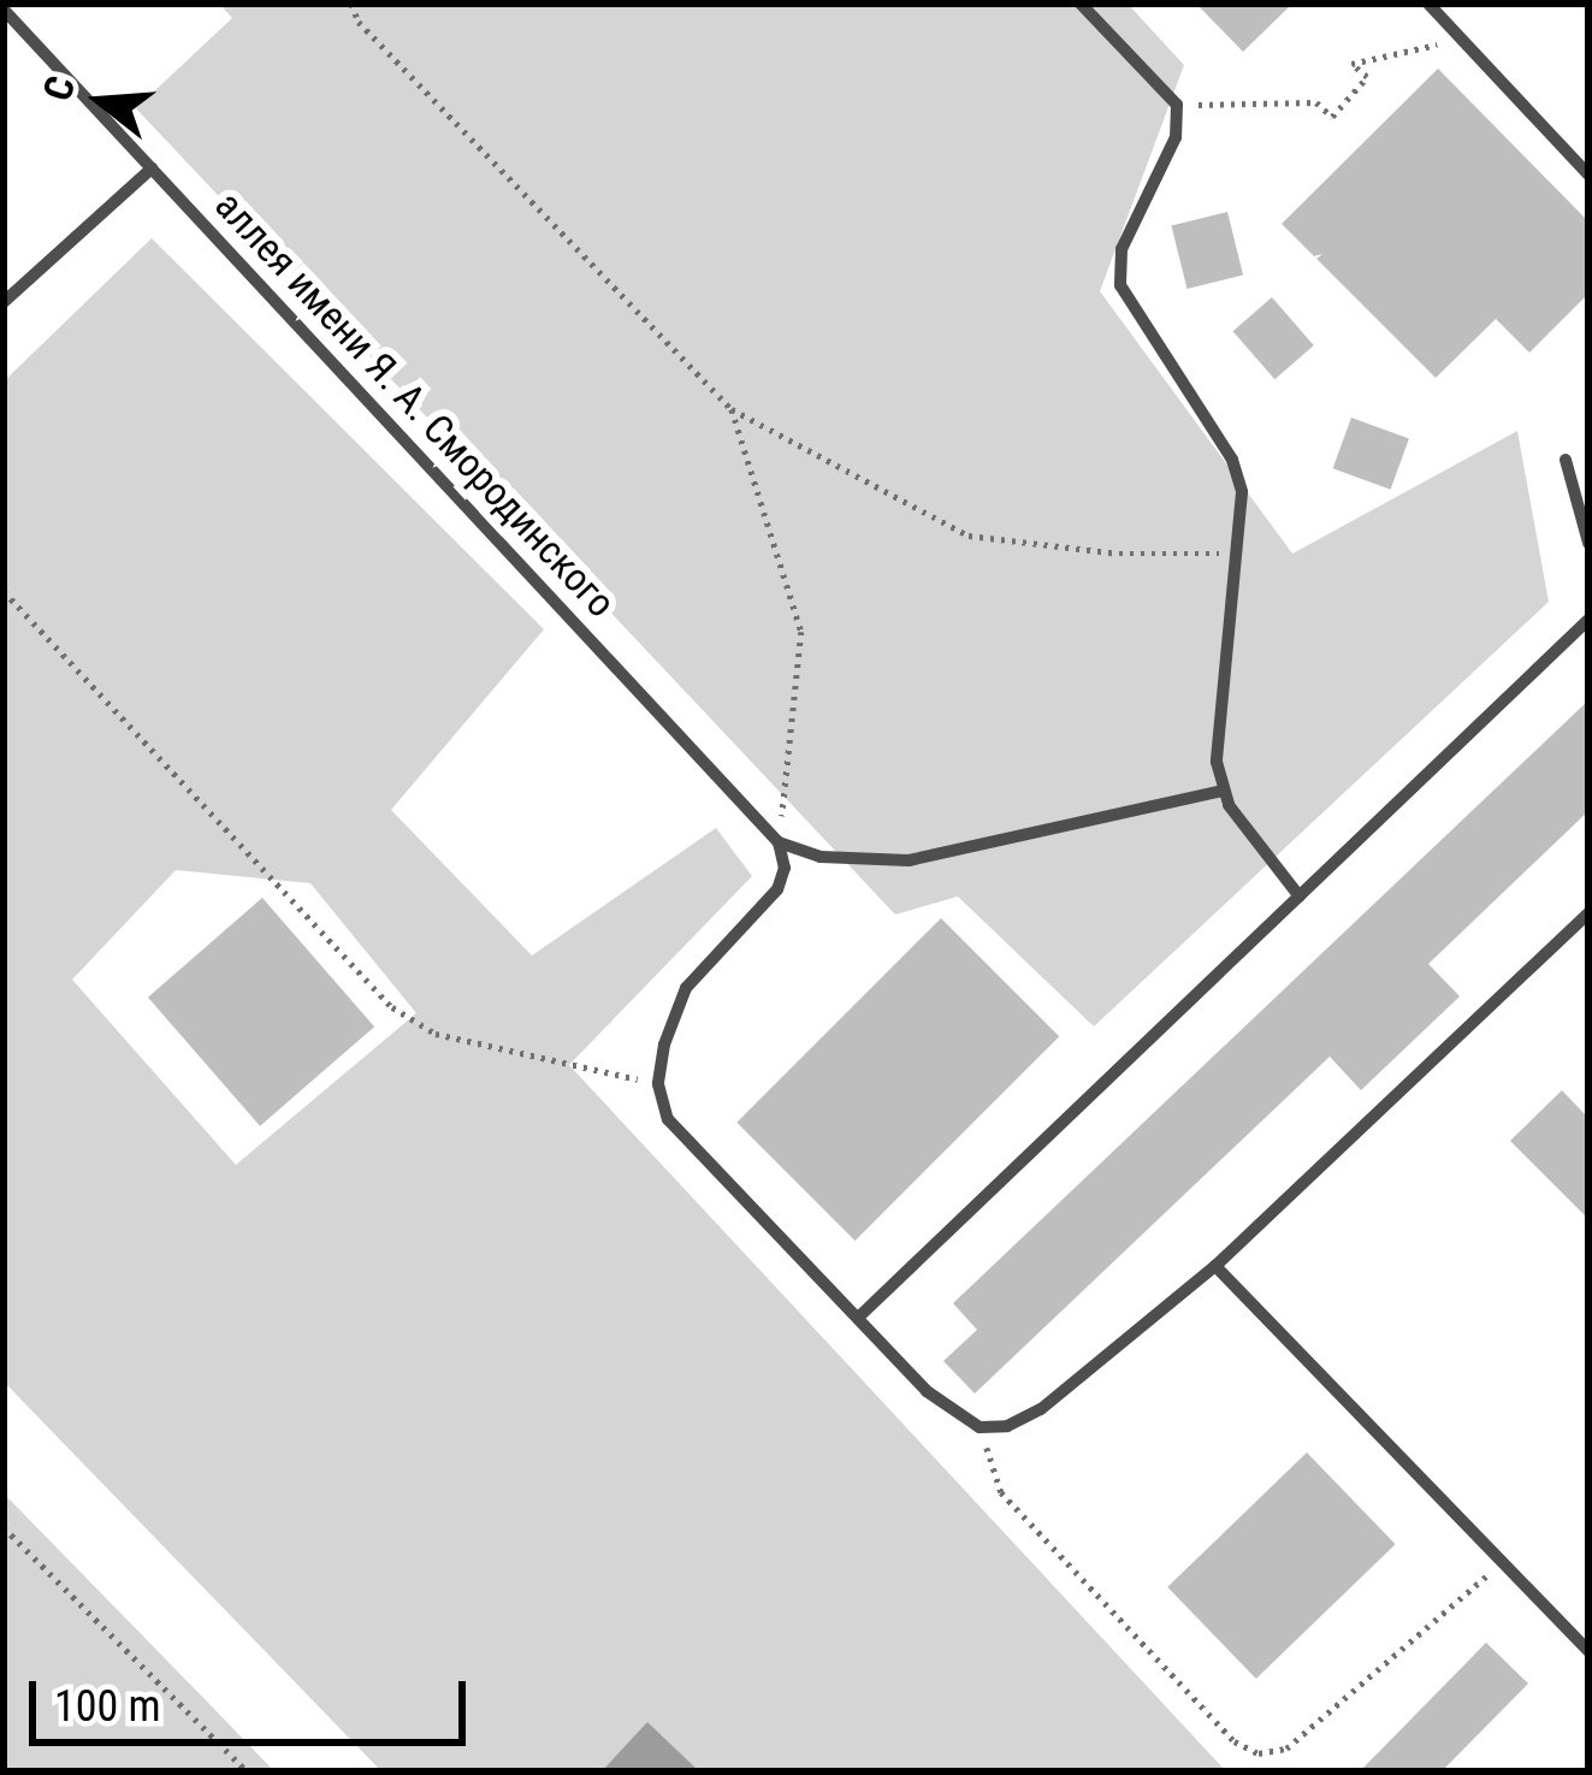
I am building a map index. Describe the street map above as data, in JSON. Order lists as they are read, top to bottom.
{
  "streets": {
    "lane": ["аллея имени Я. А. Смородинского"]
  },
  "scale_bar": "100 m",
  "north": "left"
}
